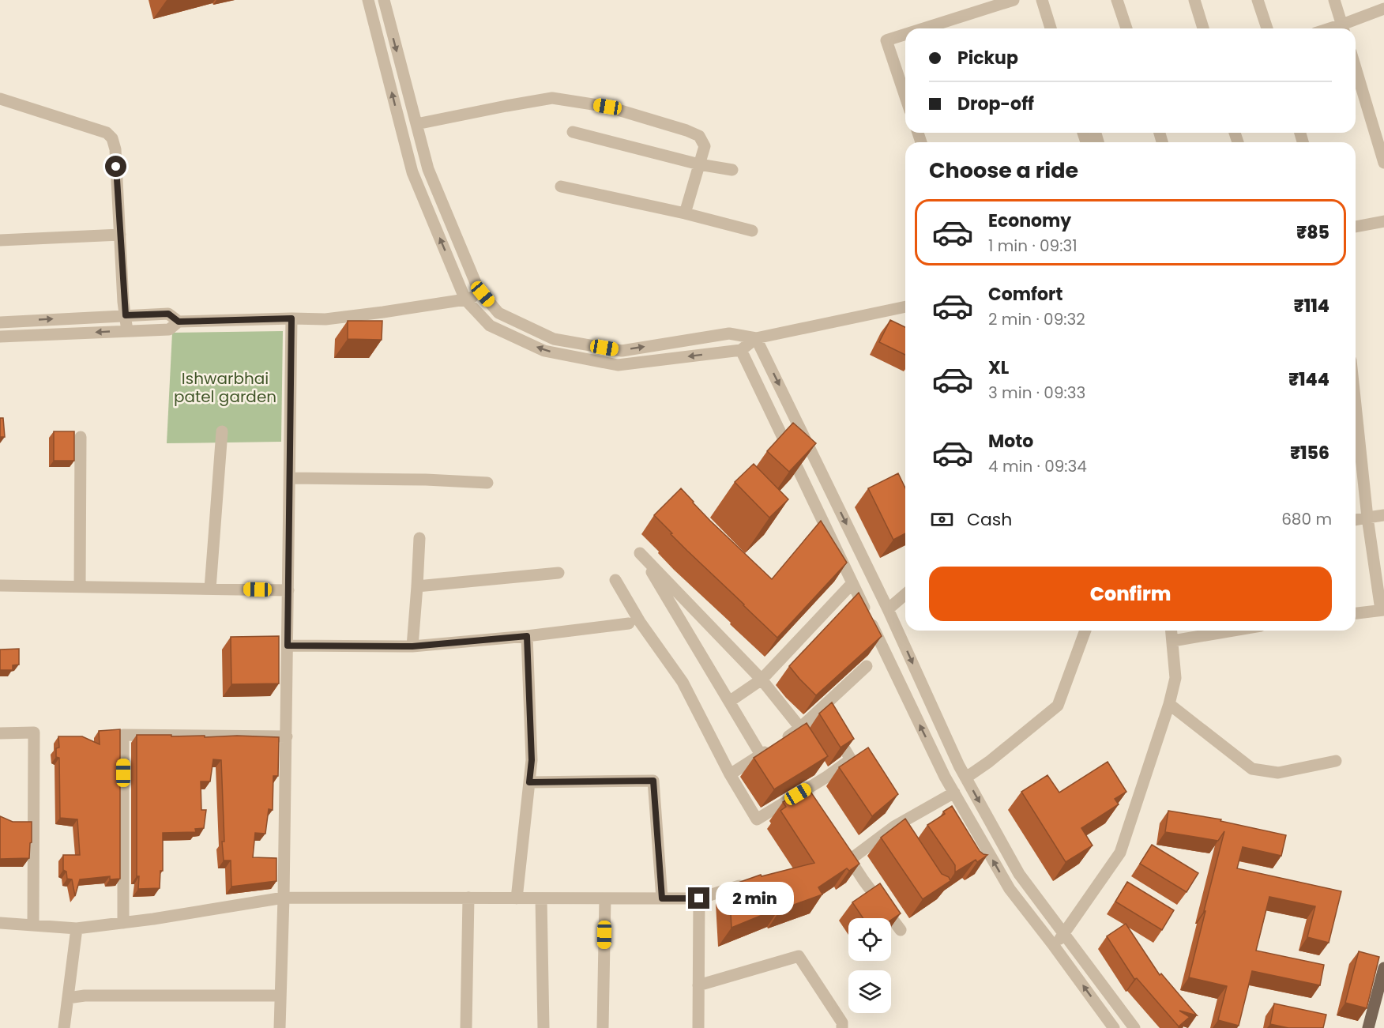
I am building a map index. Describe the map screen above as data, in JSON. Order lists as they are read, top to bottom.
{
  "parks": ["Ishwarbhai patel garden"],
  "page": {
    "banner": ["Pickup", "Drop-off"],
    "heading": "Choose a ride",
    "list": [
      {
        "name": "Economy",
        "note": "1 min · 09:31",
        "value": "₹85"
      },
      {
        "name": "Comfort",
        "note": "2 min · 09:32",
        "value": "₹114"
      },
      {
        "name": "XL",
        "note": "3 min · 09:33",
        "value": "₹144"
      },
      {
        "name": "Moto",
        "note": "4 min · 09:34",
        "value": "₹156"
      }
    ],
    "pay": ["Cash", "680 m"],
    "buttons": "Confirm",
    "bubble": "2 min"
  }
}
